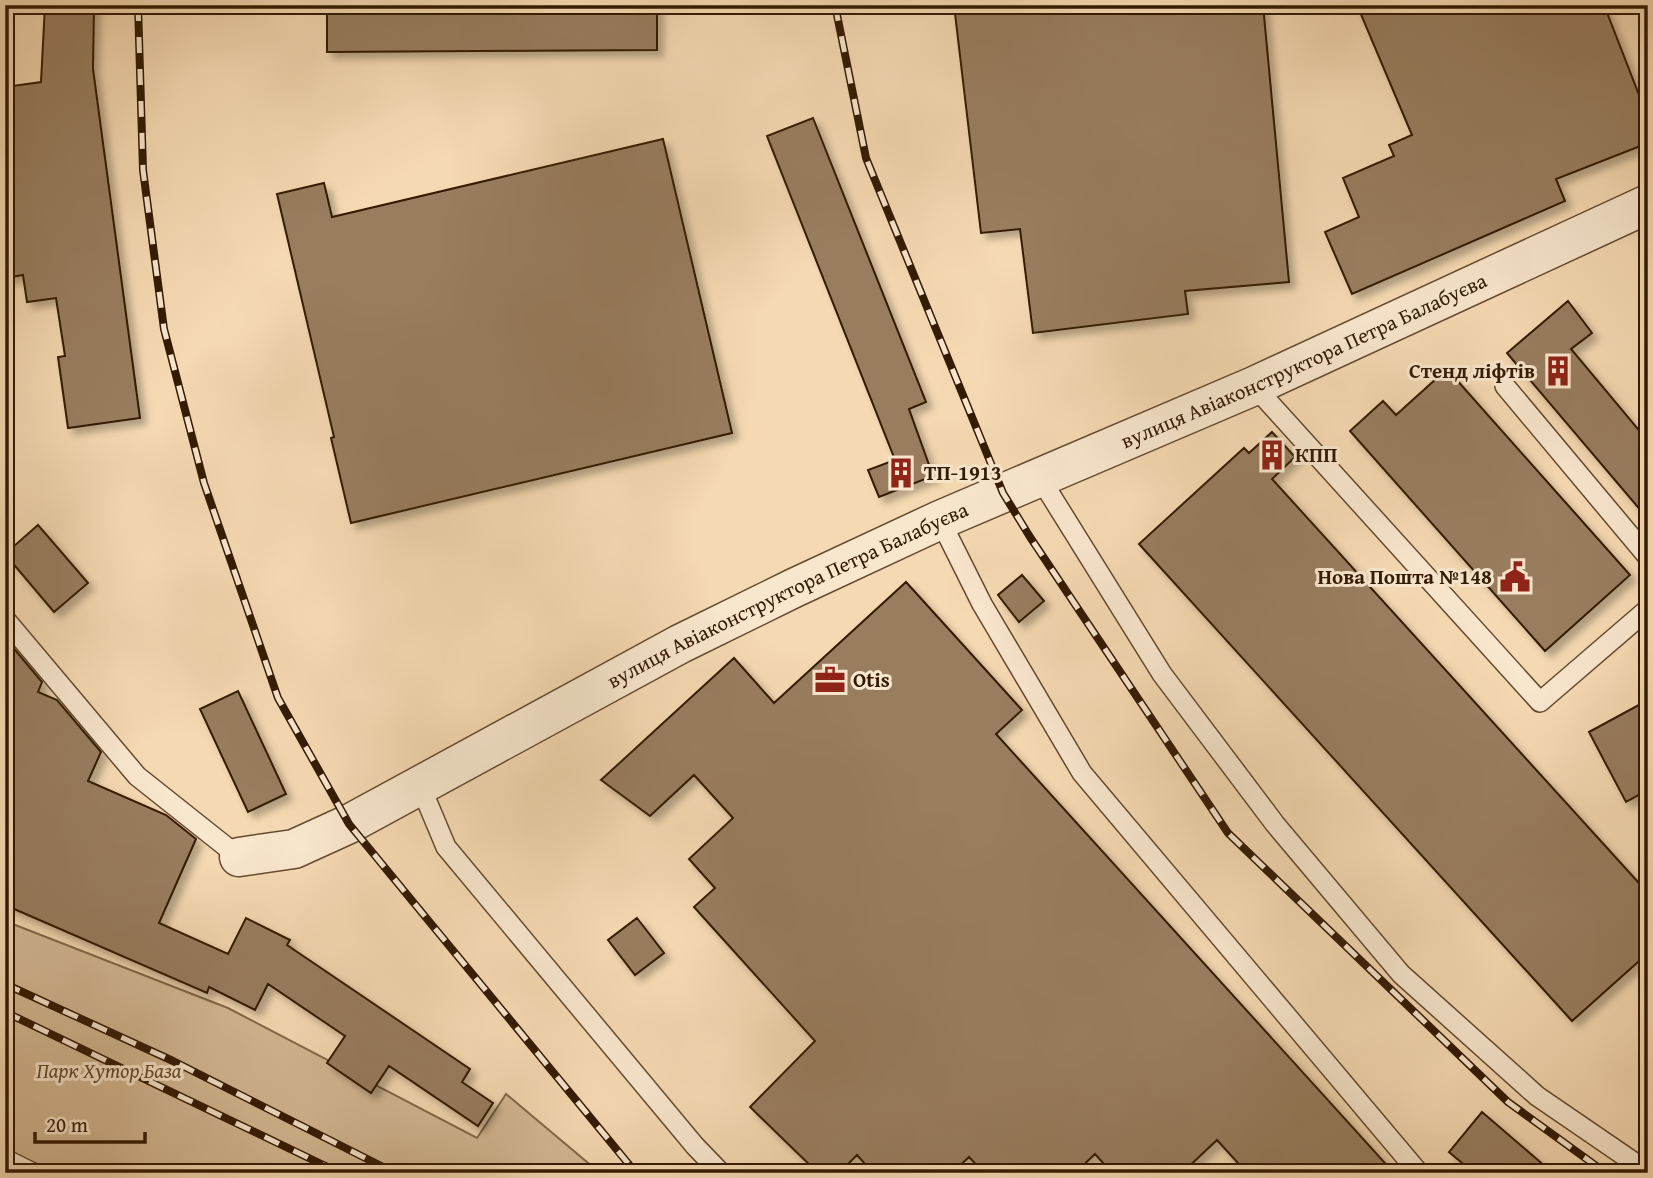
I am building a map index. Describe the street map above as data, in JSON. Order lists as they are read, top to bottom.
{
  "streets": {
    "street": ["вулиця Авіаконструктора Петра Балабуєва"]
  },
  "parks": ["Парк Хутор База"],
  "places": {
    "building": ["Стенд ліфтів", "КПП", "ТП-1913"],
    "public building": ["Нова Пошта №148"],
    "office": ["Otis"]
  },
  "scale_bar": "20 m"
}
